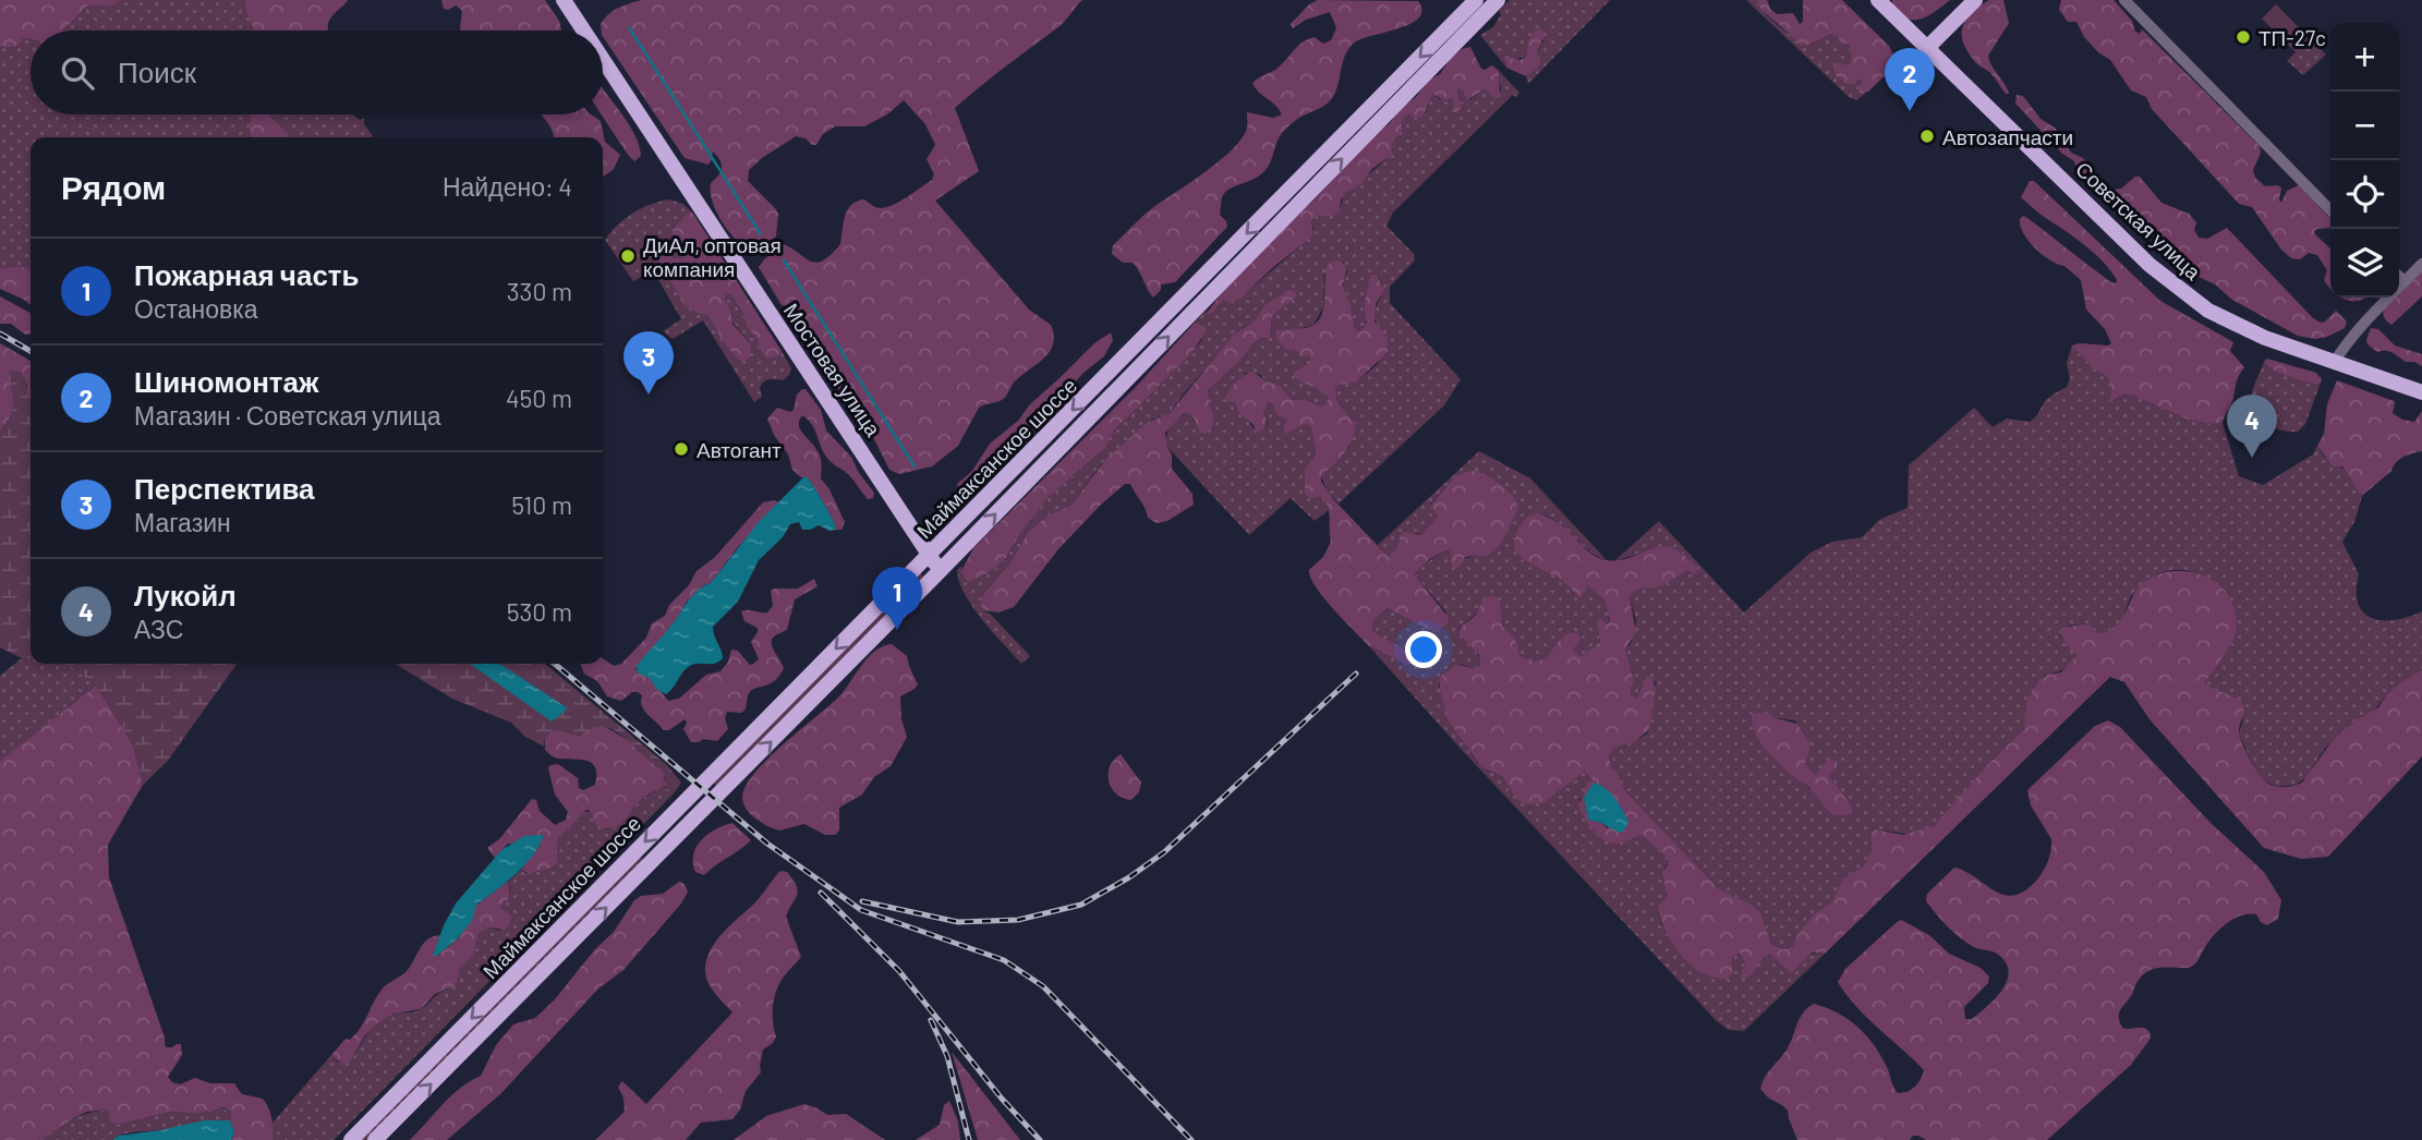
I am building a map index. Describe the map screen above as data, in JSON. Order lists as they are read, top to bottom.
{
  "streets": {
    "main road": ["Советская улица", "Мостовая улица", "Маймаксанское шоссе"]
  },
  "crossings": [
    ["Мостовая улица", "Маймаксанское шоссе"]
  ],
  "places": [
    "ТП-27c",
    "Автозапчасти",
    "ДиАл, оптовая компания",
    "Автогант"
  ],
  "page": {
    "map_buttons": ["+", "−"],
    "search": "Поиск",
    "pins": [
      "2",
      "3",
      "4",
      "1"
    ],
    "heading": ["Рядом", "Найдено: 4"],
    "list": [
      {
        "mark": "1",
        "name": "Пожарная часть",
        "note": "Остановка",
        "value": "330 m"
      },
      {
        "mark": "2",
        "name": "Шиномонтаж",
        "note": "Магазин · Советская улица",
        "value": "450 m"
      },
      {
        "mark": "3",
        "name": "Перспектива",
        "note": "Магазин",
        "value": "510 m"
      },
      {
        "mark": "4",
        "name": "Лукойл",
        "note": "АЗС",
        "value": "530 m"
      }
    ]
  }
}
